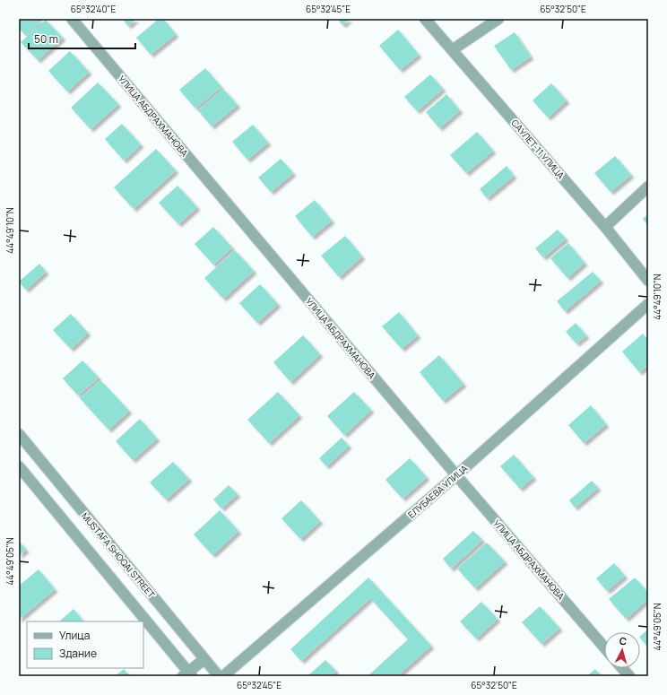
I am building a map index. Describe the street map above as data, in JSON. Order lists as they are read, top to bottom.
{
  "streets": {
    "street": [
      "УЛИЦА АБДРАХМАНОВА",
      "САУЛЕТ-11 УЛИЦА",
      "ЕЛУБАЕВА УЛИЦА",
      "MUSTAFA SHOQAI STREET"
    ]
  },
  "crossings": [
    ["УЛИЦА АБДРАХМАНОВА", "ЕЛУБАЕВА УЛИЦА"]
  ],
  "legend": ["Улица", "Здание"],
  "scale_bar": "50 m",
  "north": "top",
  "coordinates": [
    "65°32'40\"E",
    "65°32'45\"E",
    "65°32'50\"E",
    "44°49'10\"N",
    "44°49'05\"N"
  ]
}
